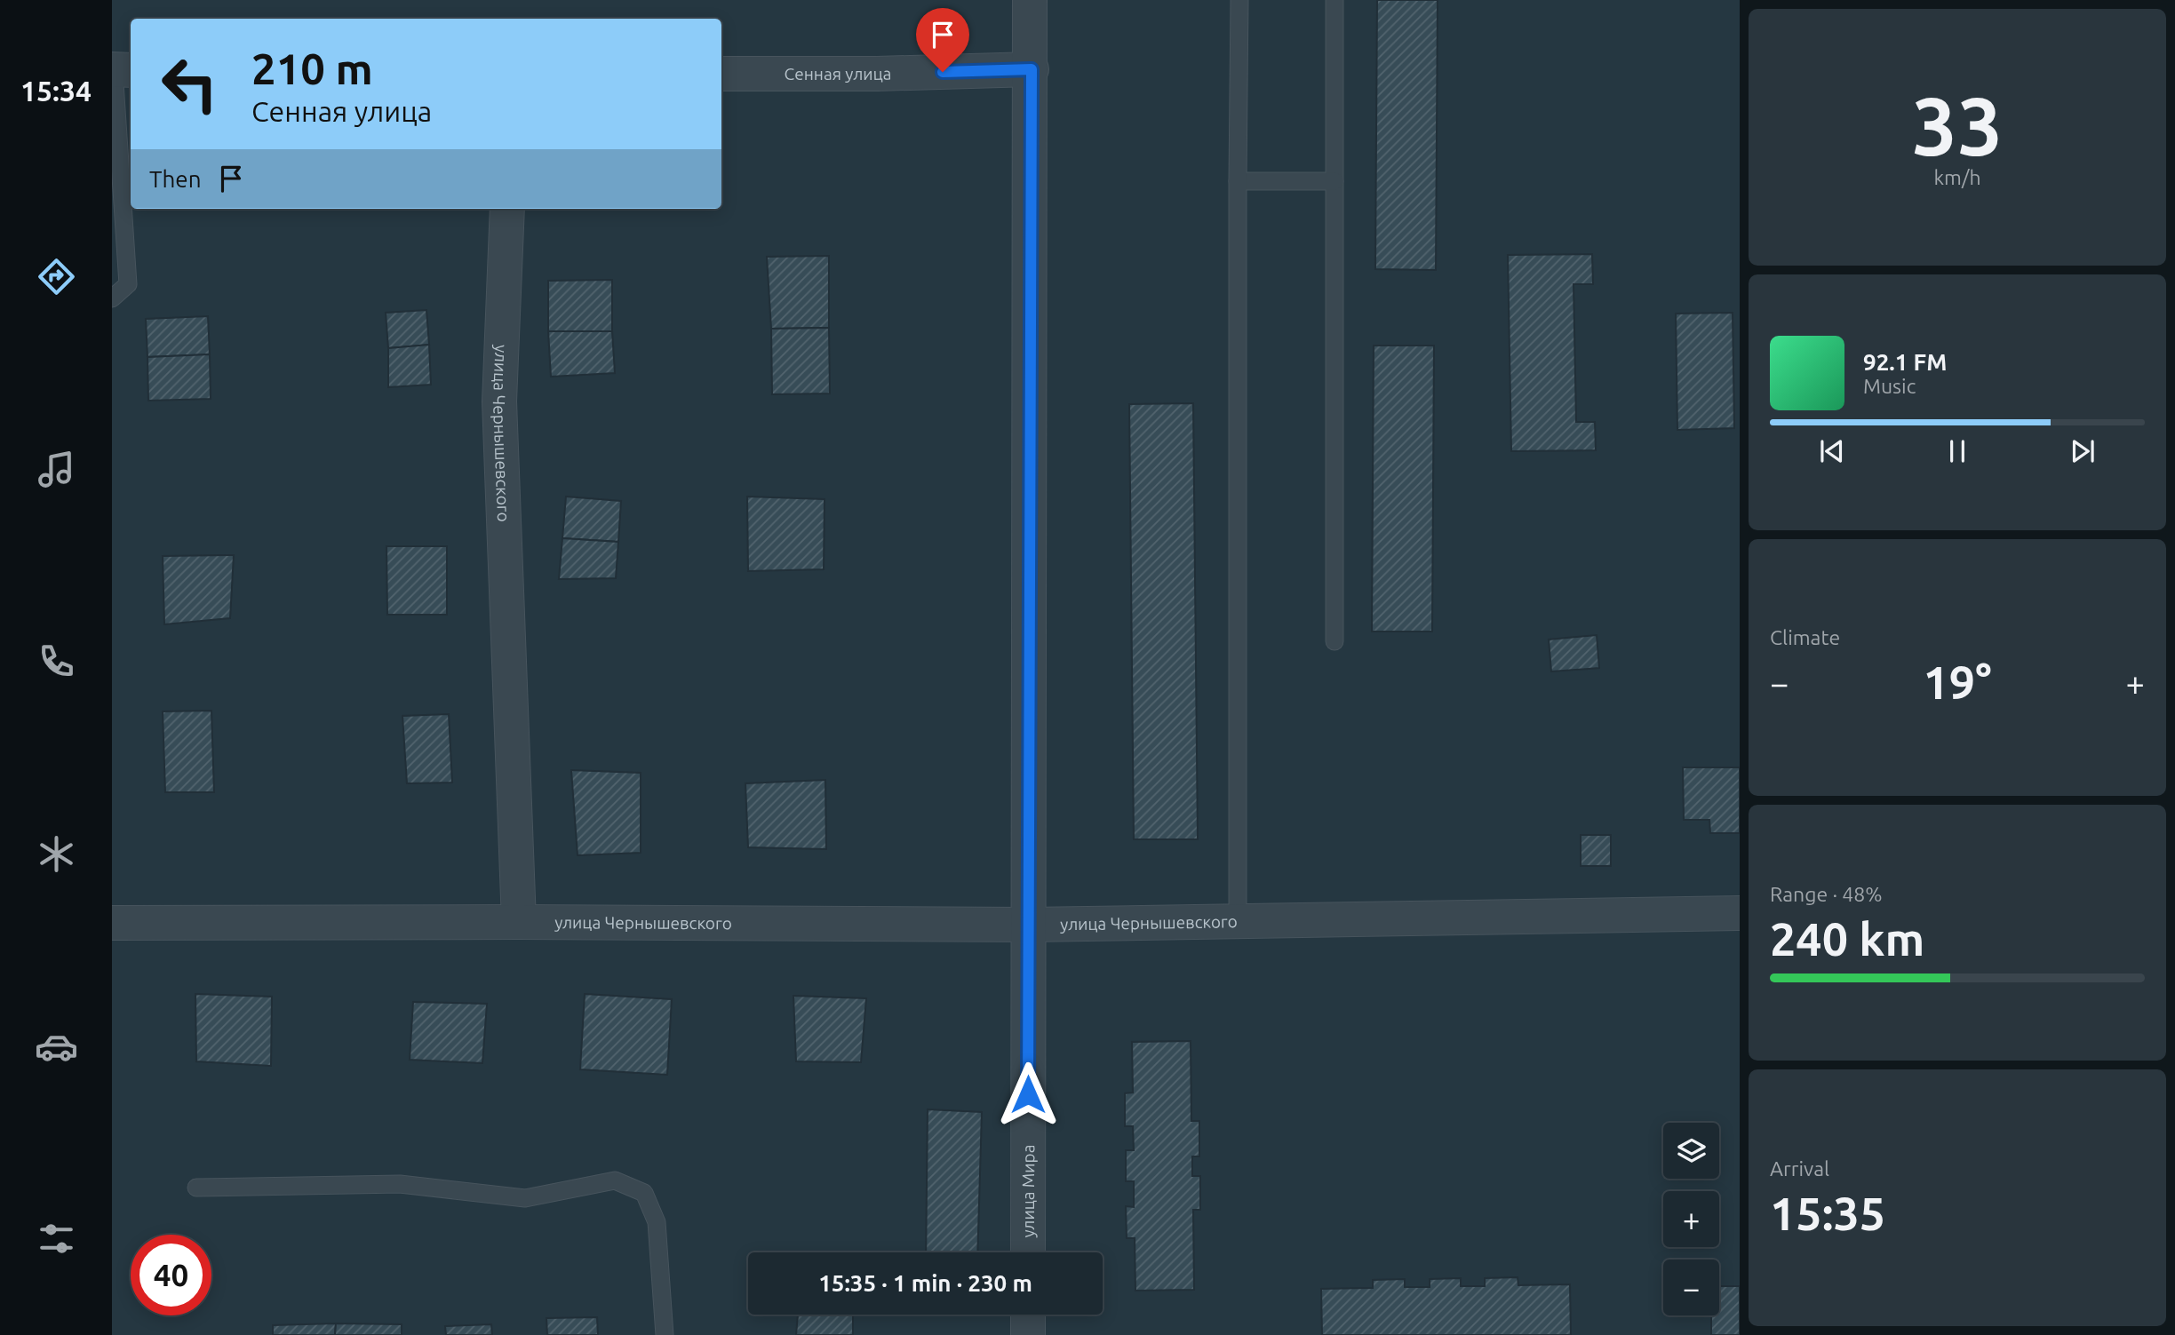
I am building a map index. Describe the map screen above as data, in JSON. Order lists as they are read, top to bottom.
{
  "streets": {
    "street": ["Сенная улица", "улица Чернышевского", "улица Мира"]
  },
  "crossings": [
    ["Сенная улица", "улица Мира"],
    ["улица Чернышевского", "улица Мира"]
  ],
  "page": {
    "tabs": "15:34",
    "tile": [
      ["33", "km/h"],
      "Climate",
      ["Range · 48%", "240 km"],
      ["Arrival", "15:35"]
    ],
    "turn": ["210 m", "Сенная улица"],
    "then": "Then",
    "song": ["92.1 FM", "Music"],
    "heat": ["−", "19°", "+"],
    "map_buttons": ["+", "−"],
    "limit": "40",
    "trip": "15:35 · 1 min · 230 m"
  }
}
